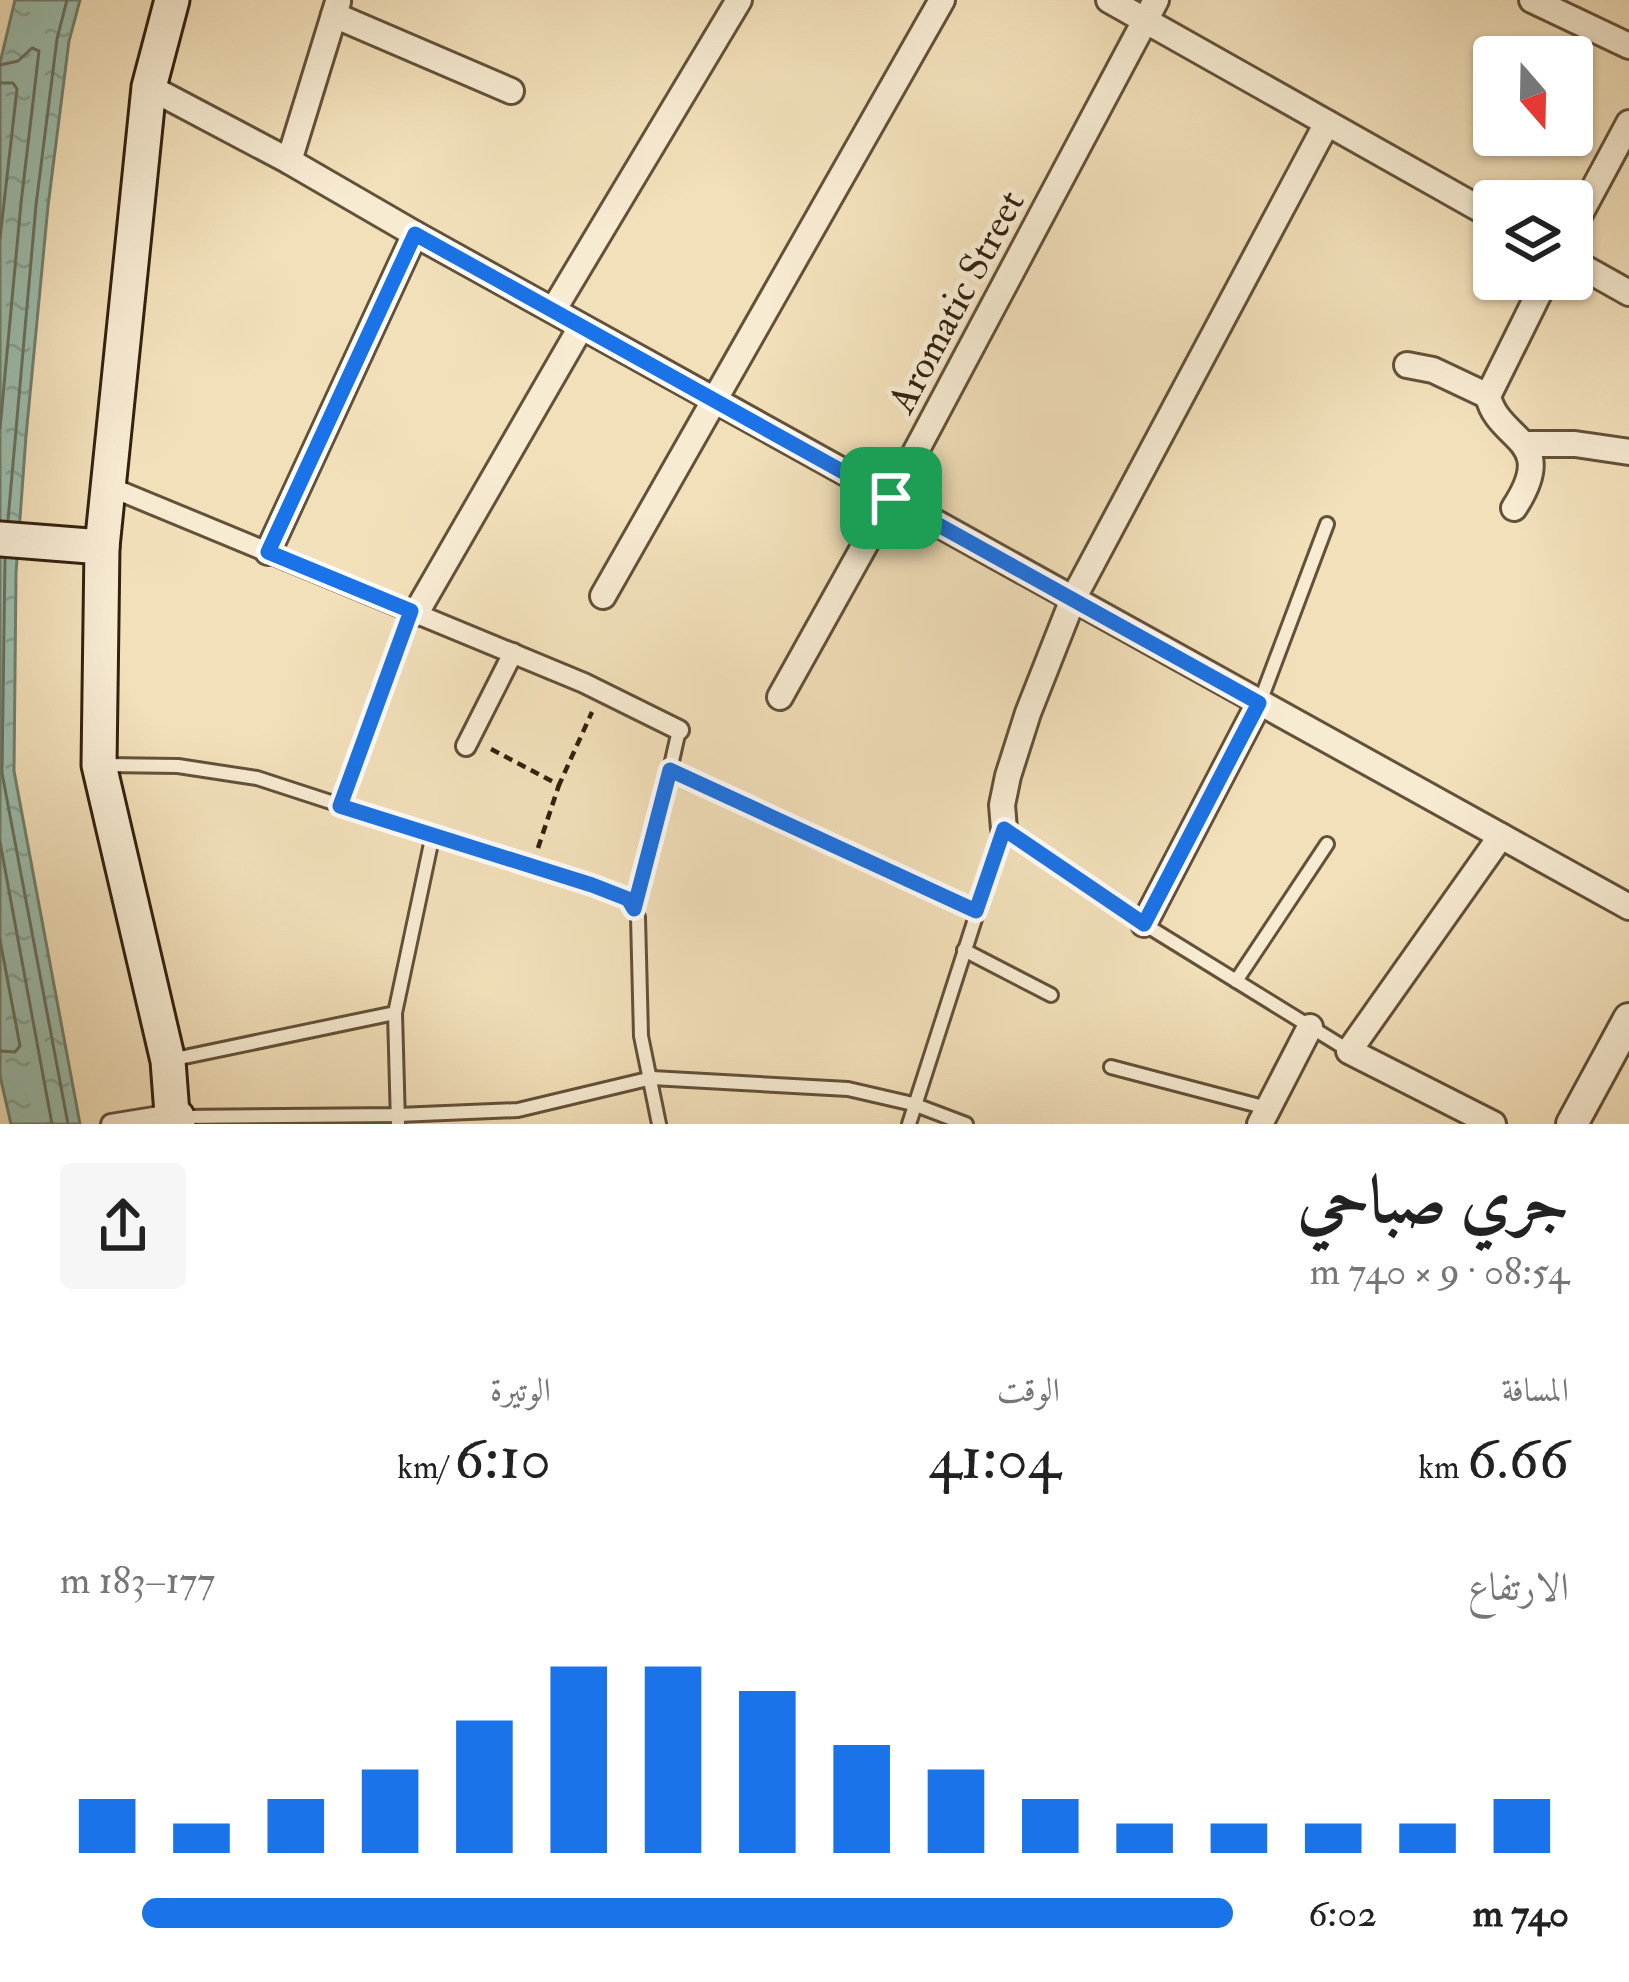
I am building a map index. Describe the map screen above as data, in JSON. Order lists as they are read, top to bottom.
{
  "streets": {
    "street": ["Aromatic Street"]
  },
  "north": "bottom",
  "page": {
    "heading": ["جري صباحي", "08:54 · 9 × 740 m"],
    "stats": [
      ["المسافة", "6.66 km"],
      ["الوقت", "41:04"],
      ["الوتيرة", "6:10 /km"]
    ],
    "chart": ["الارتفاع", "177–183 m"],
    "list": [
      {
        "name": "740 m",
        "note": "6:02"
      }
    ]
  }
}
